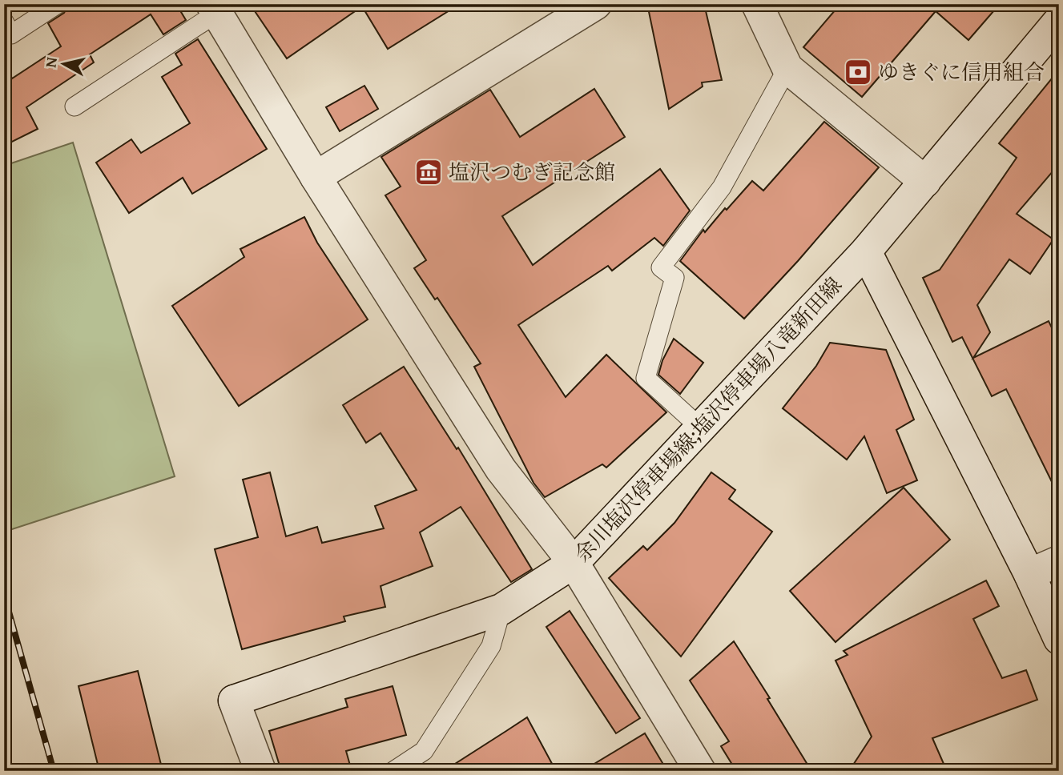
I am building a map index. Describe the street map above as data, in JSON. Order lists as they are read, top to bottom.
{
  "streets": {
    "street": ["余川塩沢停車場線;塩沢停車場八竜新田線"]
  },
  "places": {
    "bank": ["ゆきぐに信用組合"],
    "museum": ["塩沢つむぎ記念館"]
  },
  "north": "left"
}
